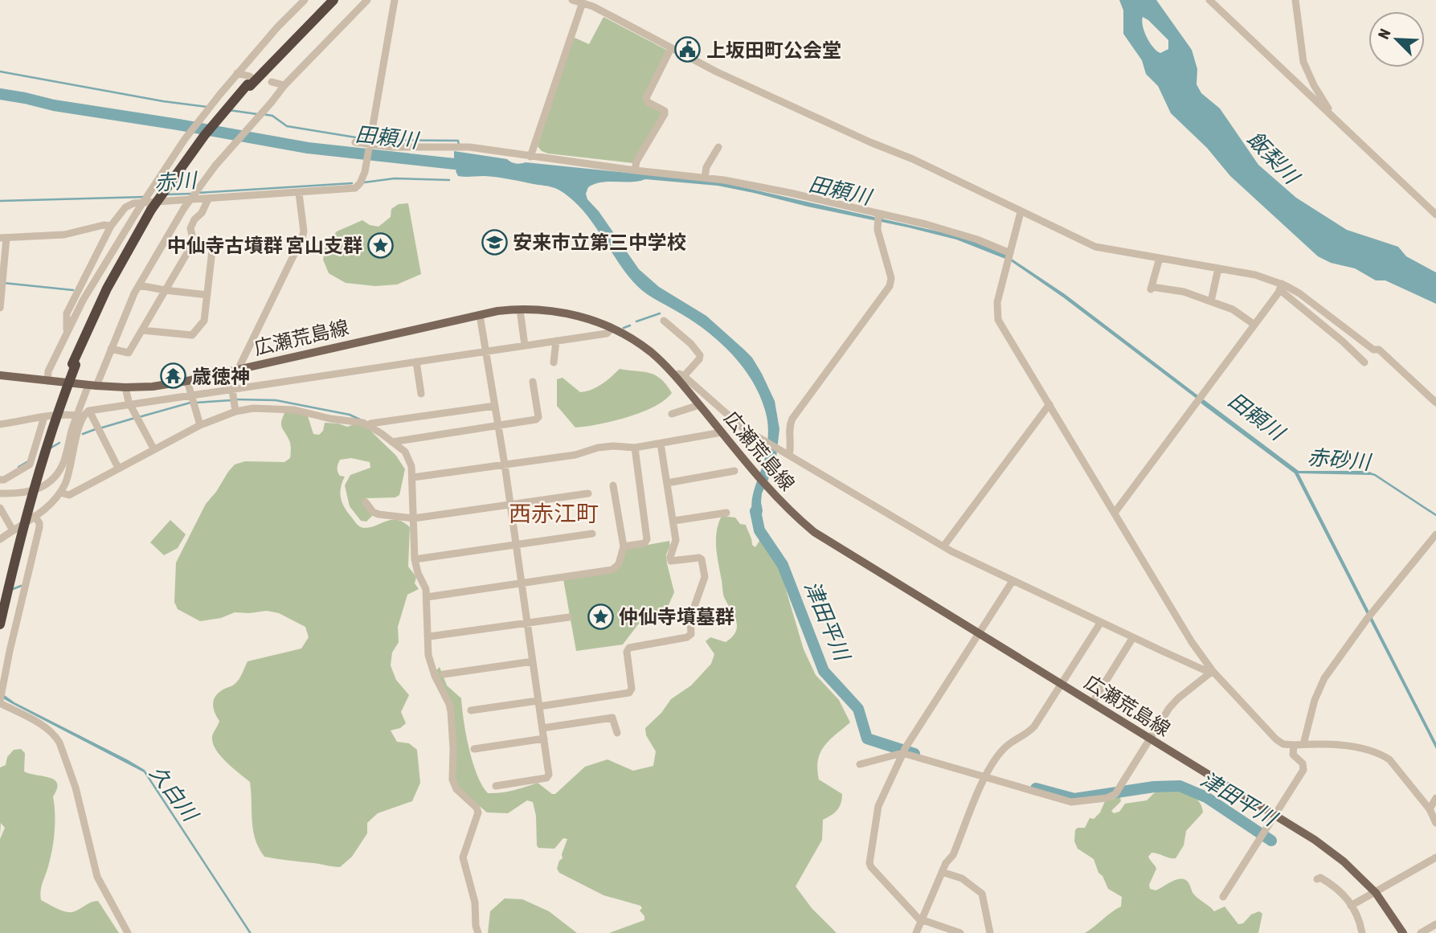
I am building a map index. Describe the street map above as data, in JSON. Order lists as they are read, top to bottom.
{
  "streets": {
    "main road": ["広瀬荒島線"]
  },
  "districts": ["西赤江町"],
  "water": [
    "田頼川",
    "飯梨川",
    "赤川",
    "赤砂川",
    "津田平川",
    "久白川"
  ],
  "places": {
    "public building": ["上坂田町公会堂"],
    "school or university": ["安来市立第三中学校"],
    "place": ["中仙寺古墳群 宮山支群", "仲仙寺墳墓群"],
    "temple": ["歳徳神"]
  },
  "north": "top left"
}
